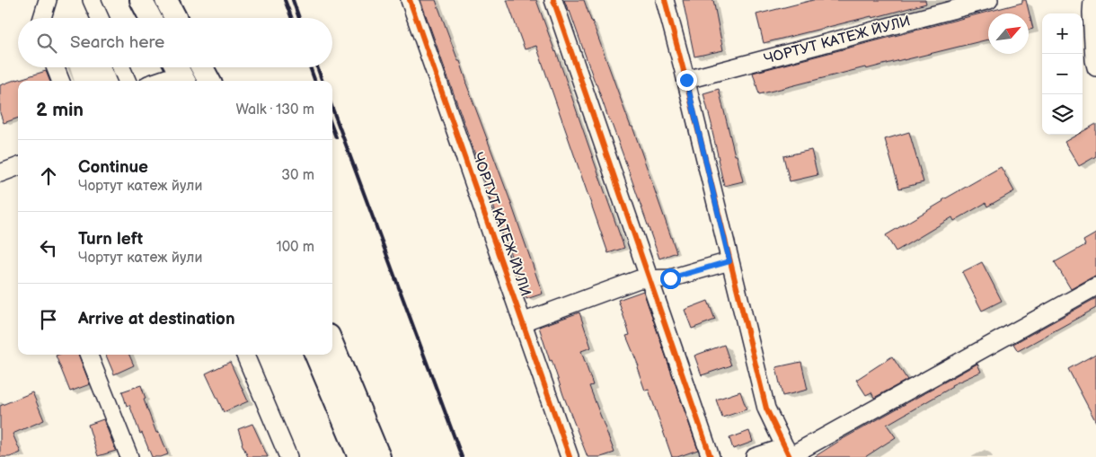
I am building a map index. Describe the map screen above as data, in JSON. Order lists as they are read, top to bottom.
{
  "streets": {
    "street": ["ЧОРТУТ КАТЕЖ ЙУЛИ"]
  },
  "north": "top right",
  "page": {
    "map_buttons": ["+", "−"],
    "search": "Search here",
    "heading": ["2 min", "Walk · 130 m"],
    "list": [
      ["Continue", "Чортут катеж йули", "30 m"],
      ["Turn left", "Чортут катеж йули", "100 m"],
      "Arrive at destination"
    ]
  }
}
